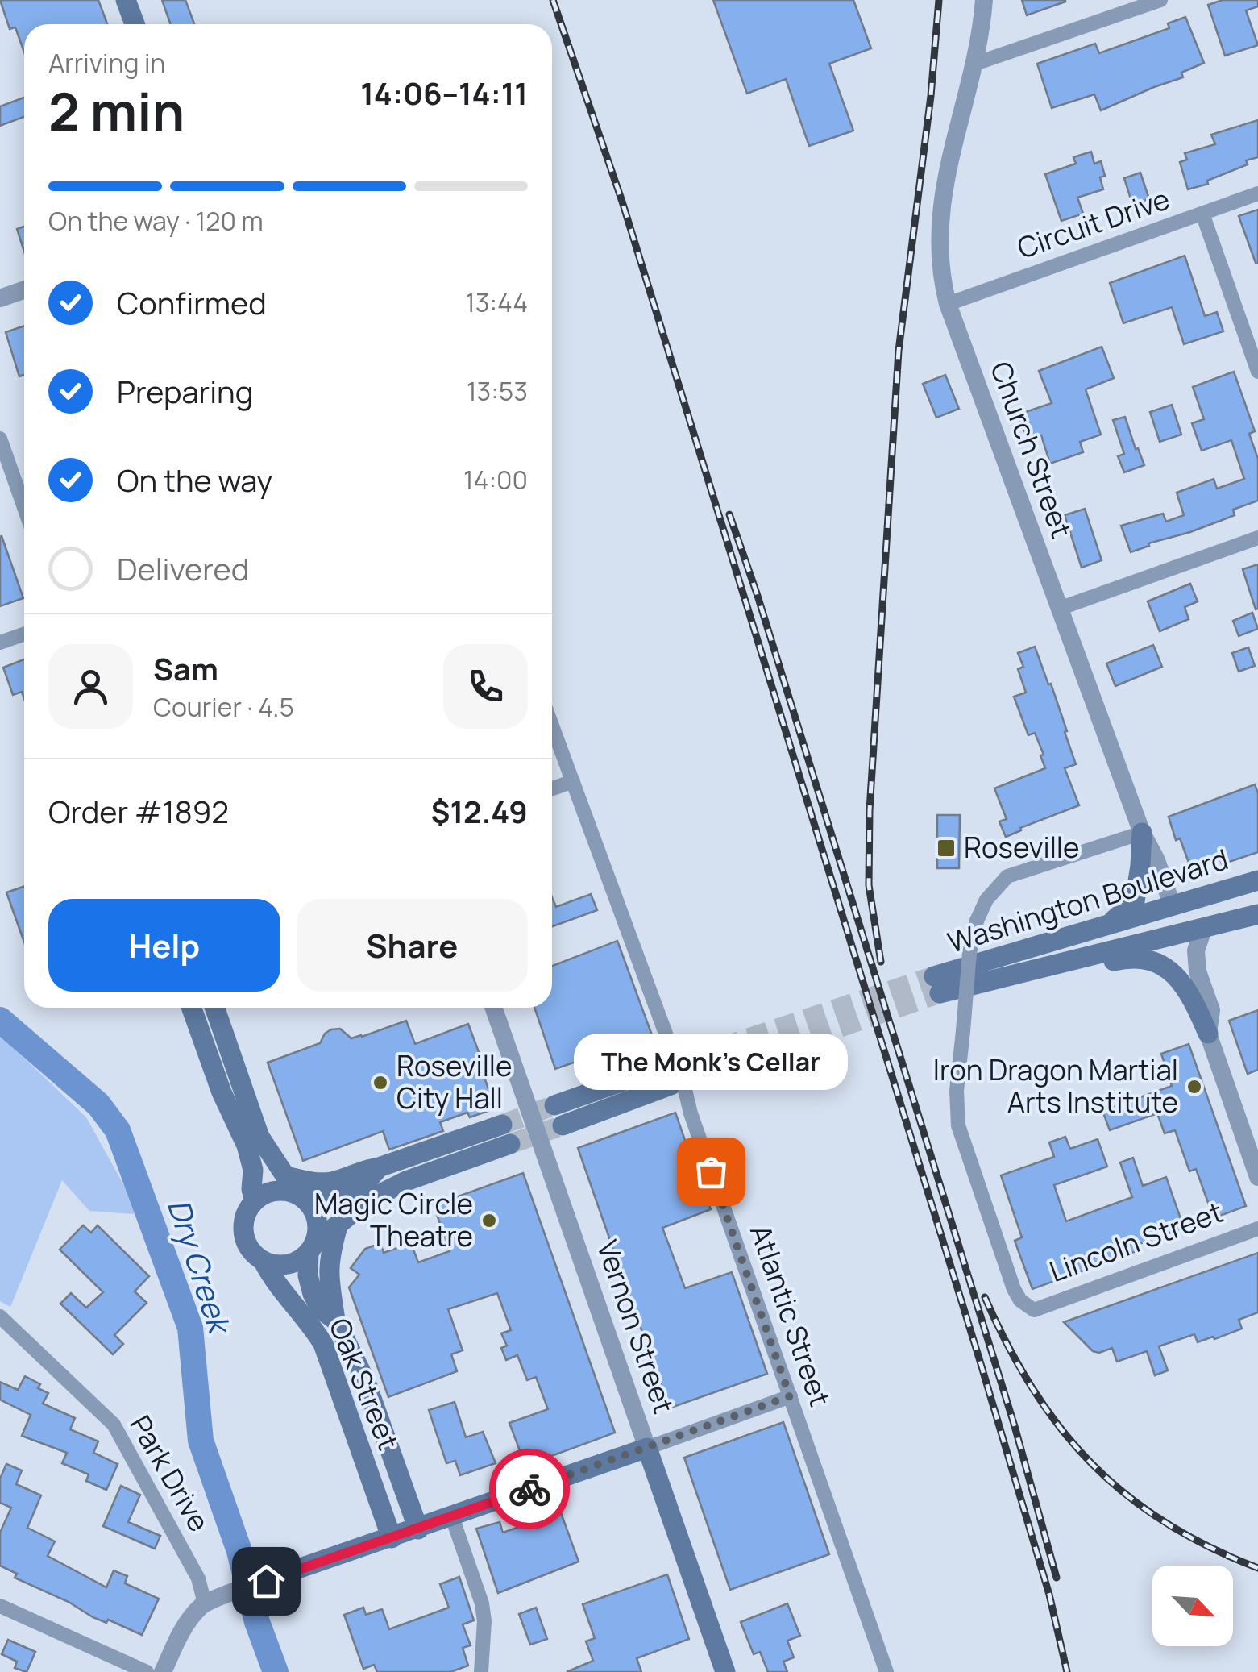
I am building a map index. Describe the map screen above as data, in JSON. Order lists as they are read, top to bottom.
{
  "streets": {
    "main road": ["Washington Boulevard", "Vernon Street", "Oak Street"],
    "street": [
      "Circuit Drive",
      "Church Street",
      "Lincoln Street",
      "Atlantic Street",
      "Park Drive"
    ]
  },
  "crossings": [
    ["Circuit Drive", "Church Street"],
    ["Church Street", "Washington Boulevard"],
    ["Church Street", "Lincoln Street"]
  ],
  "water": ["Dry Creek"],
  "places": {
    "transit": ["Roseville"],
    "other": [
      "Roseville City Hall",
      "Iron Dragon Martial Arts Institute",
      "The Monk's Cellar",
      "Magic Circle Theatre"
    ]
  },
  "north": "bottom right",
  "page": {
    "heading": ["2 min", "Arriving in", "14:06–14:11"],
    "panel": [
      "Sam",
      "Courier · 4.5",
      "Order #1892",
      "$12.49"
    ],
    "bar": "On the way · 120 m",
    "list": [
      ["Confirmed", "13:44"],
      ["Preparing", "13:53"],
      ["On the way", "14:00"],
      "Delivered"
    ],
    "buttons": ["Help", "Share"],
    "bubble": "The Monk's Cellar"
  }
}
